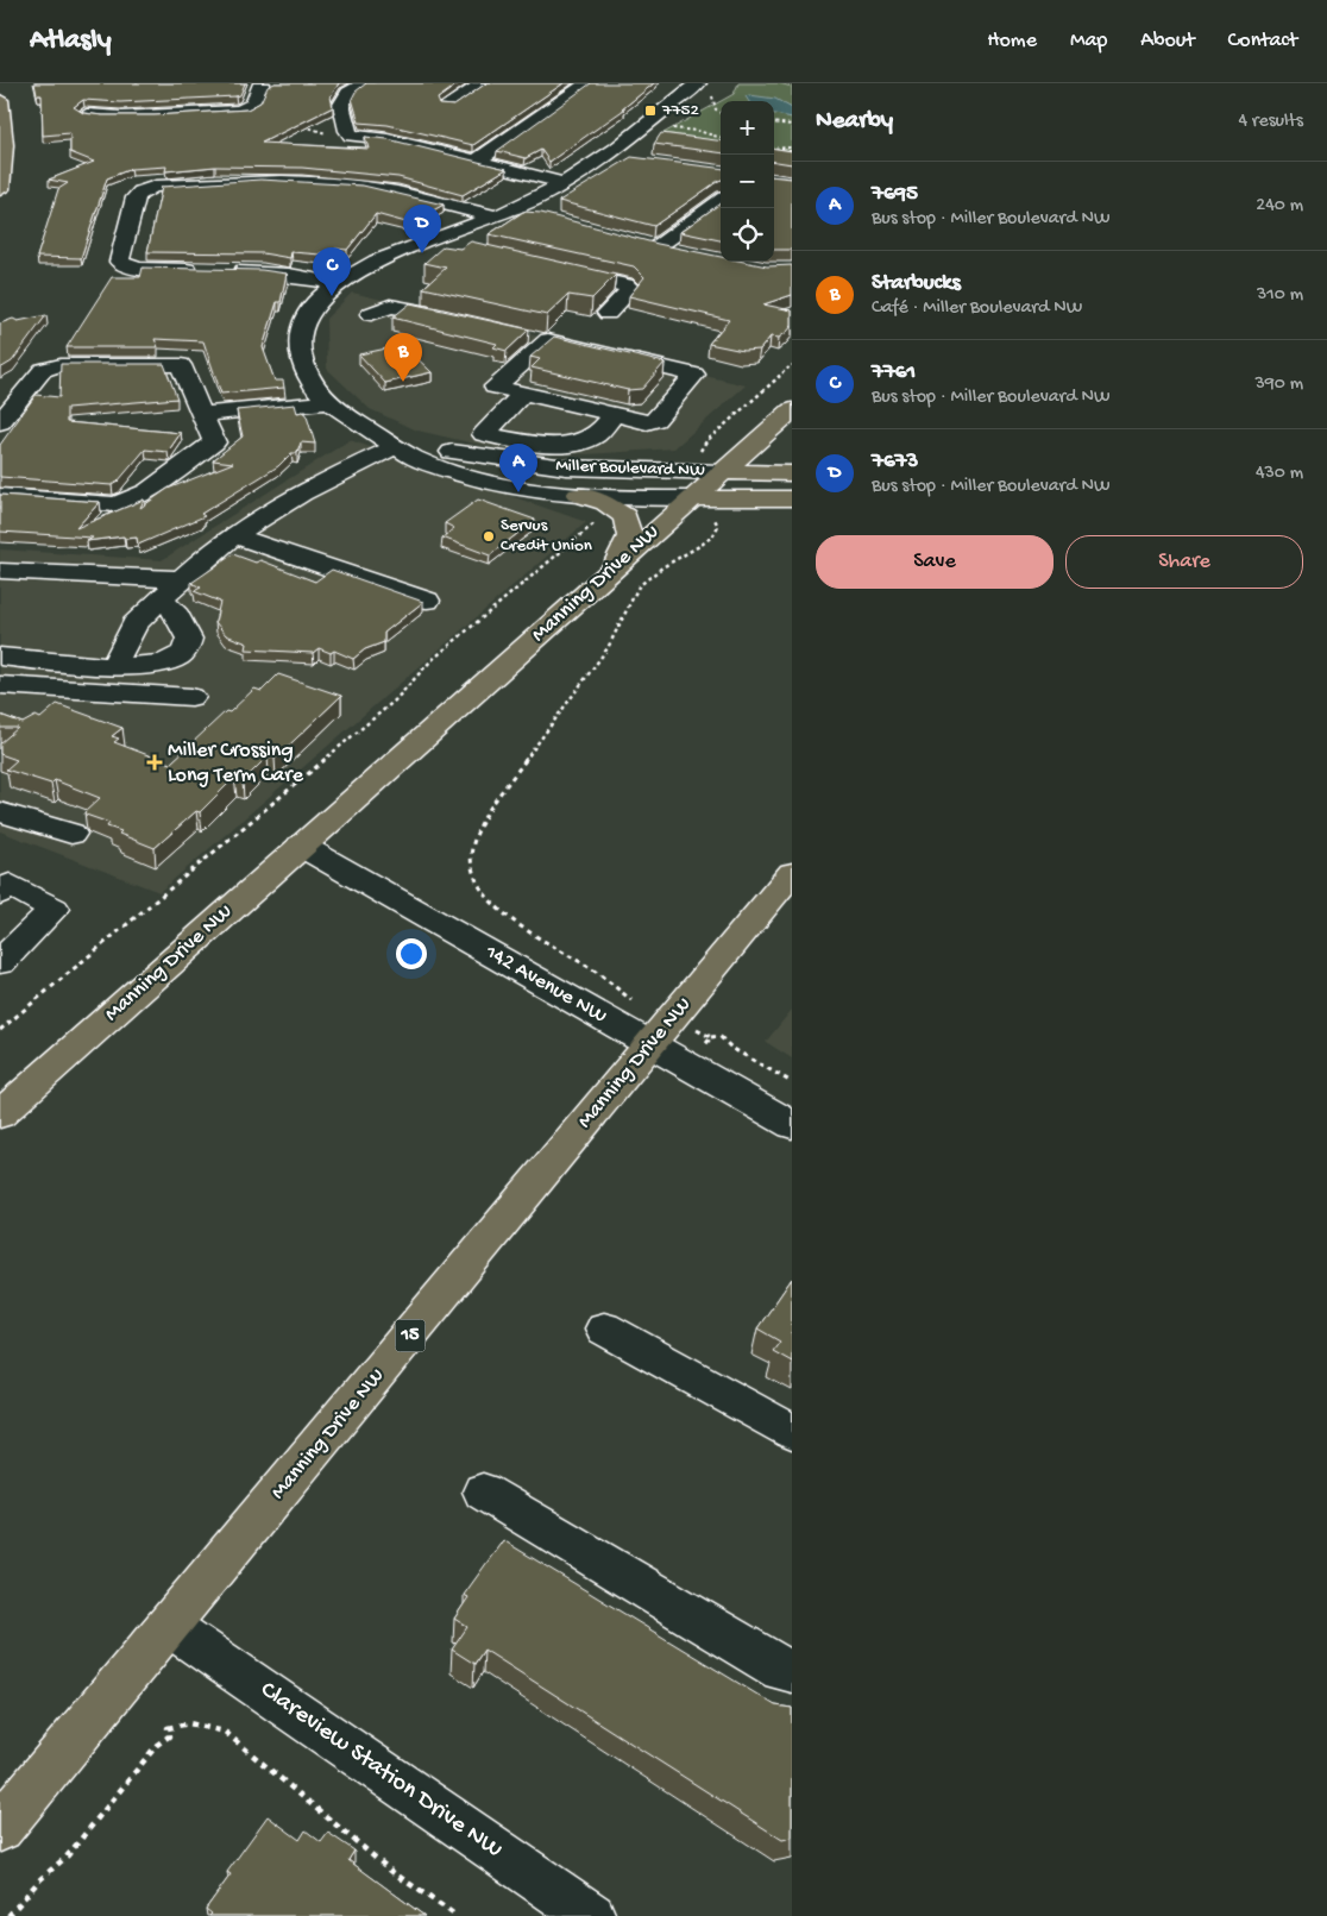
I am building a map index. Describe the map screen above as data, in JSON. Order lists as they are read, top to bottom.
{
  "streets": {
    "main road": ["Manning Drive NW", "15"],
    "street": ["Miller Boulevard NW", "142 Avenue NW", "Clareview Station Drive NW"]
  },
  "crossings": [
    ["Miller Boulevard NW", "Manning Drive NW"],
    ["Manning Drive NW", "142 Avenue NW"],
    ["Manning Drive NW", "Clareview Station Drive NW"]
  ],
  "places": {
    "transit": ["7752"],
    "other": ["Servus Credit Union"],
    "health": ["Miller Crossing Long Term Care"]
  },
  "page": {
    "header": "Atlasly",
    "nav": [
      "Home",
      "Map",
      "About",
      "Contact"
    ],
    "heading": ["Nearby", "4 results"],
    "map_buttons": ["+", "−"],
    "list": [
      {
        "mark": "A",
        "name": "7695",
        "note": "Bus stop · Miller Boulevard NW",
        "value": "240 m"
      },
      {
        "mark": "B",
        "name": "Starbucks",
        "note": "Café · Miller Boulevard NW",
        "value": "310 m"
      },
      {
        "mark": "C",
        "name": "7761",
        "note": "Bus stop · Miller Boulevard NW",
        "value": "390 m"
      },
      {
        "mark": "D",
        "name": "7673",
        "note": "Bus stop · Miller Boulevard NW",
        "value": "430 m"
      }
    ],
    "pins": [
      "D",
      "C",
      "B",
      "A"
    ],
    "buttons": ["Save", "Share"]
  }
}
